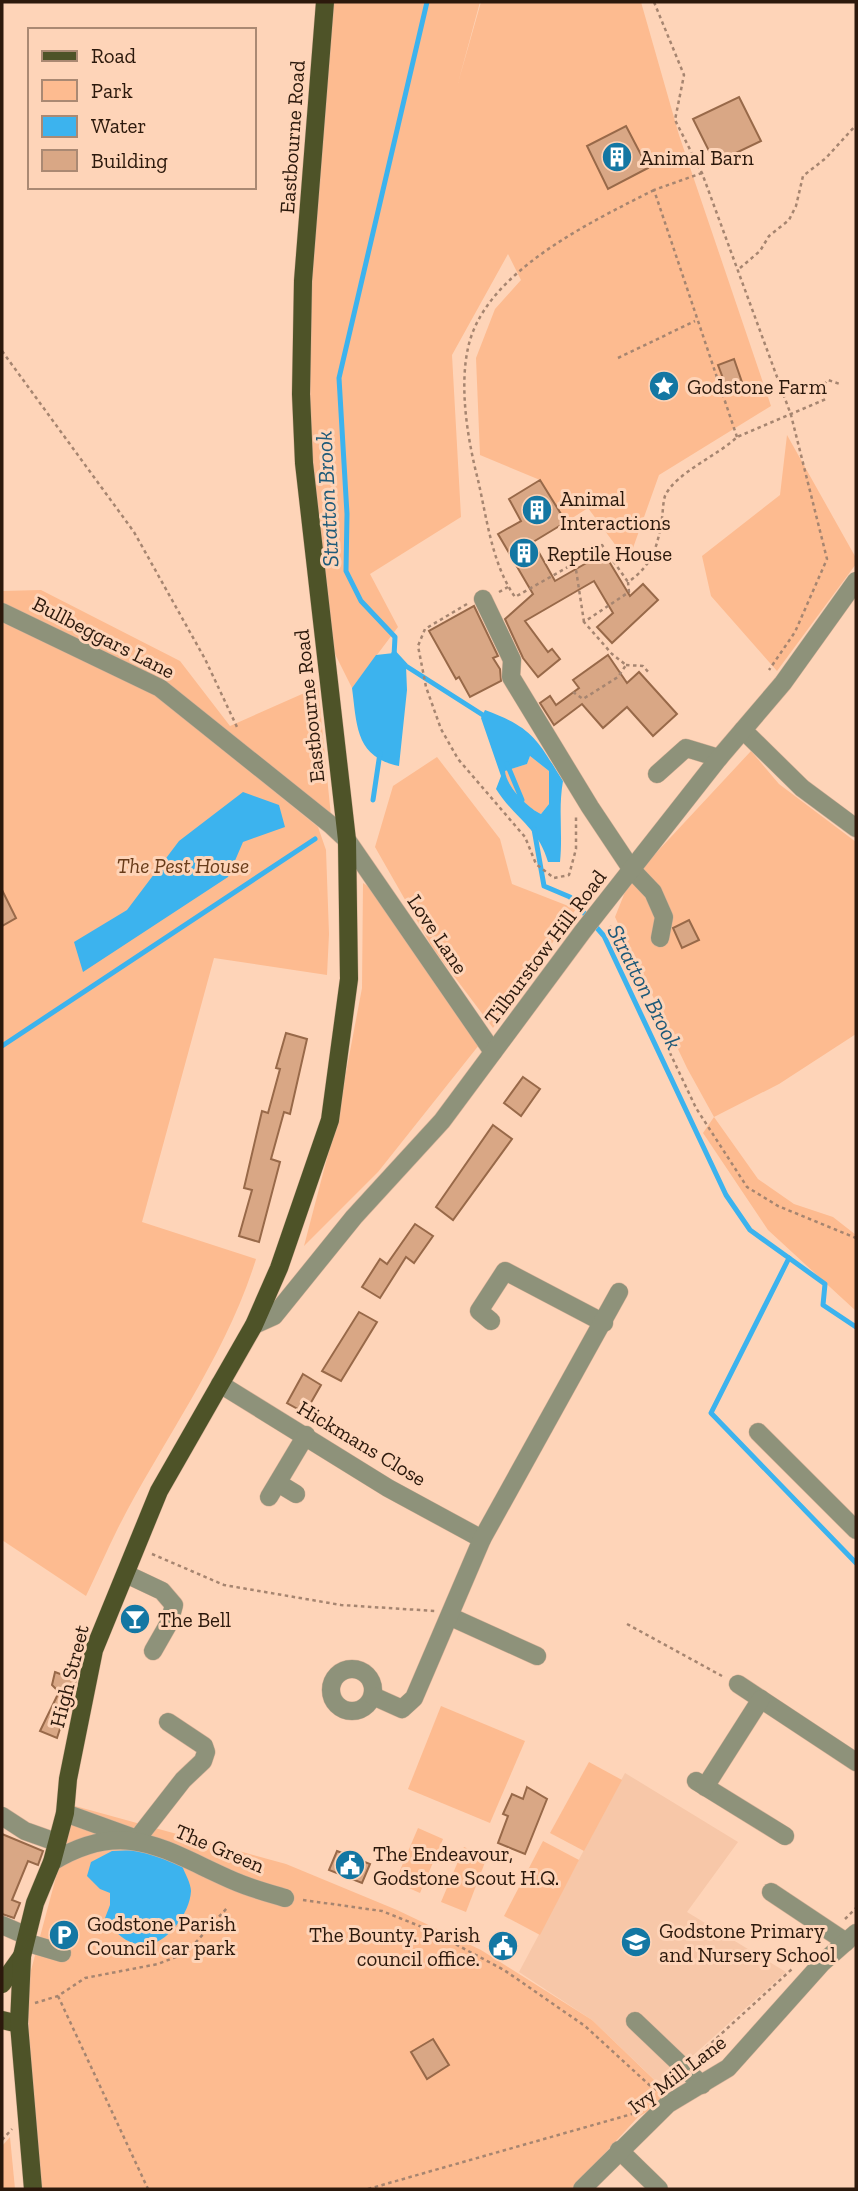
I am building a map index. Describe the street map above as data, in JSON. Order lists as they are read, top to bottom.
{
  "streets": {
    "main road": ["Eastbourne Road", "High Street"],
    "street": [
      "Bullbeggars Lane",
      "Love Lane",
      "Tilburstow Hill Road",
      "Hickmans Close",
      "The Green",
      "Ivy Mill Lane"
    ]
  },
  "crossings": [
    ["Eastbourne Road", "Bullbeggars Lane"],
    ["Eastbourne Road", "Love Lane"],
    ["Eastbourne Road", "Tilburstow Hill Road"],
    ["Eastbourne Road", "Hickmans Close"],
    ["Eastbourne Road", "High Street"],
    ["Bullbeggars Lane", "Love Lane"],
    ["Love Lane", "Tilburstow Hill Road"],
    ["Hickmans Close", "High Street"],
    ["High Street", "The Green"]
  ],
  "water": ["Stratton Brook"],
  "parks": ["The Pest House"],
  "places": {
    "building": ["Animal Barn", "Animal Interactions", "Reptile House"],
    "place": ["Godstone Farm"],
    "bar": ["The Bell"],
    "public building": ["The Endeavour, Godstone Scout H.Q.", "The Bounty. Parish council office."],
    "parking": ["Godstone Parish Council car park"],
    "school or university": ["Godstone Primary and Nursery School"]
  },
  "legend": [
    "Road",
    "Park",
    "Water",
    "Building"
  ]
}
